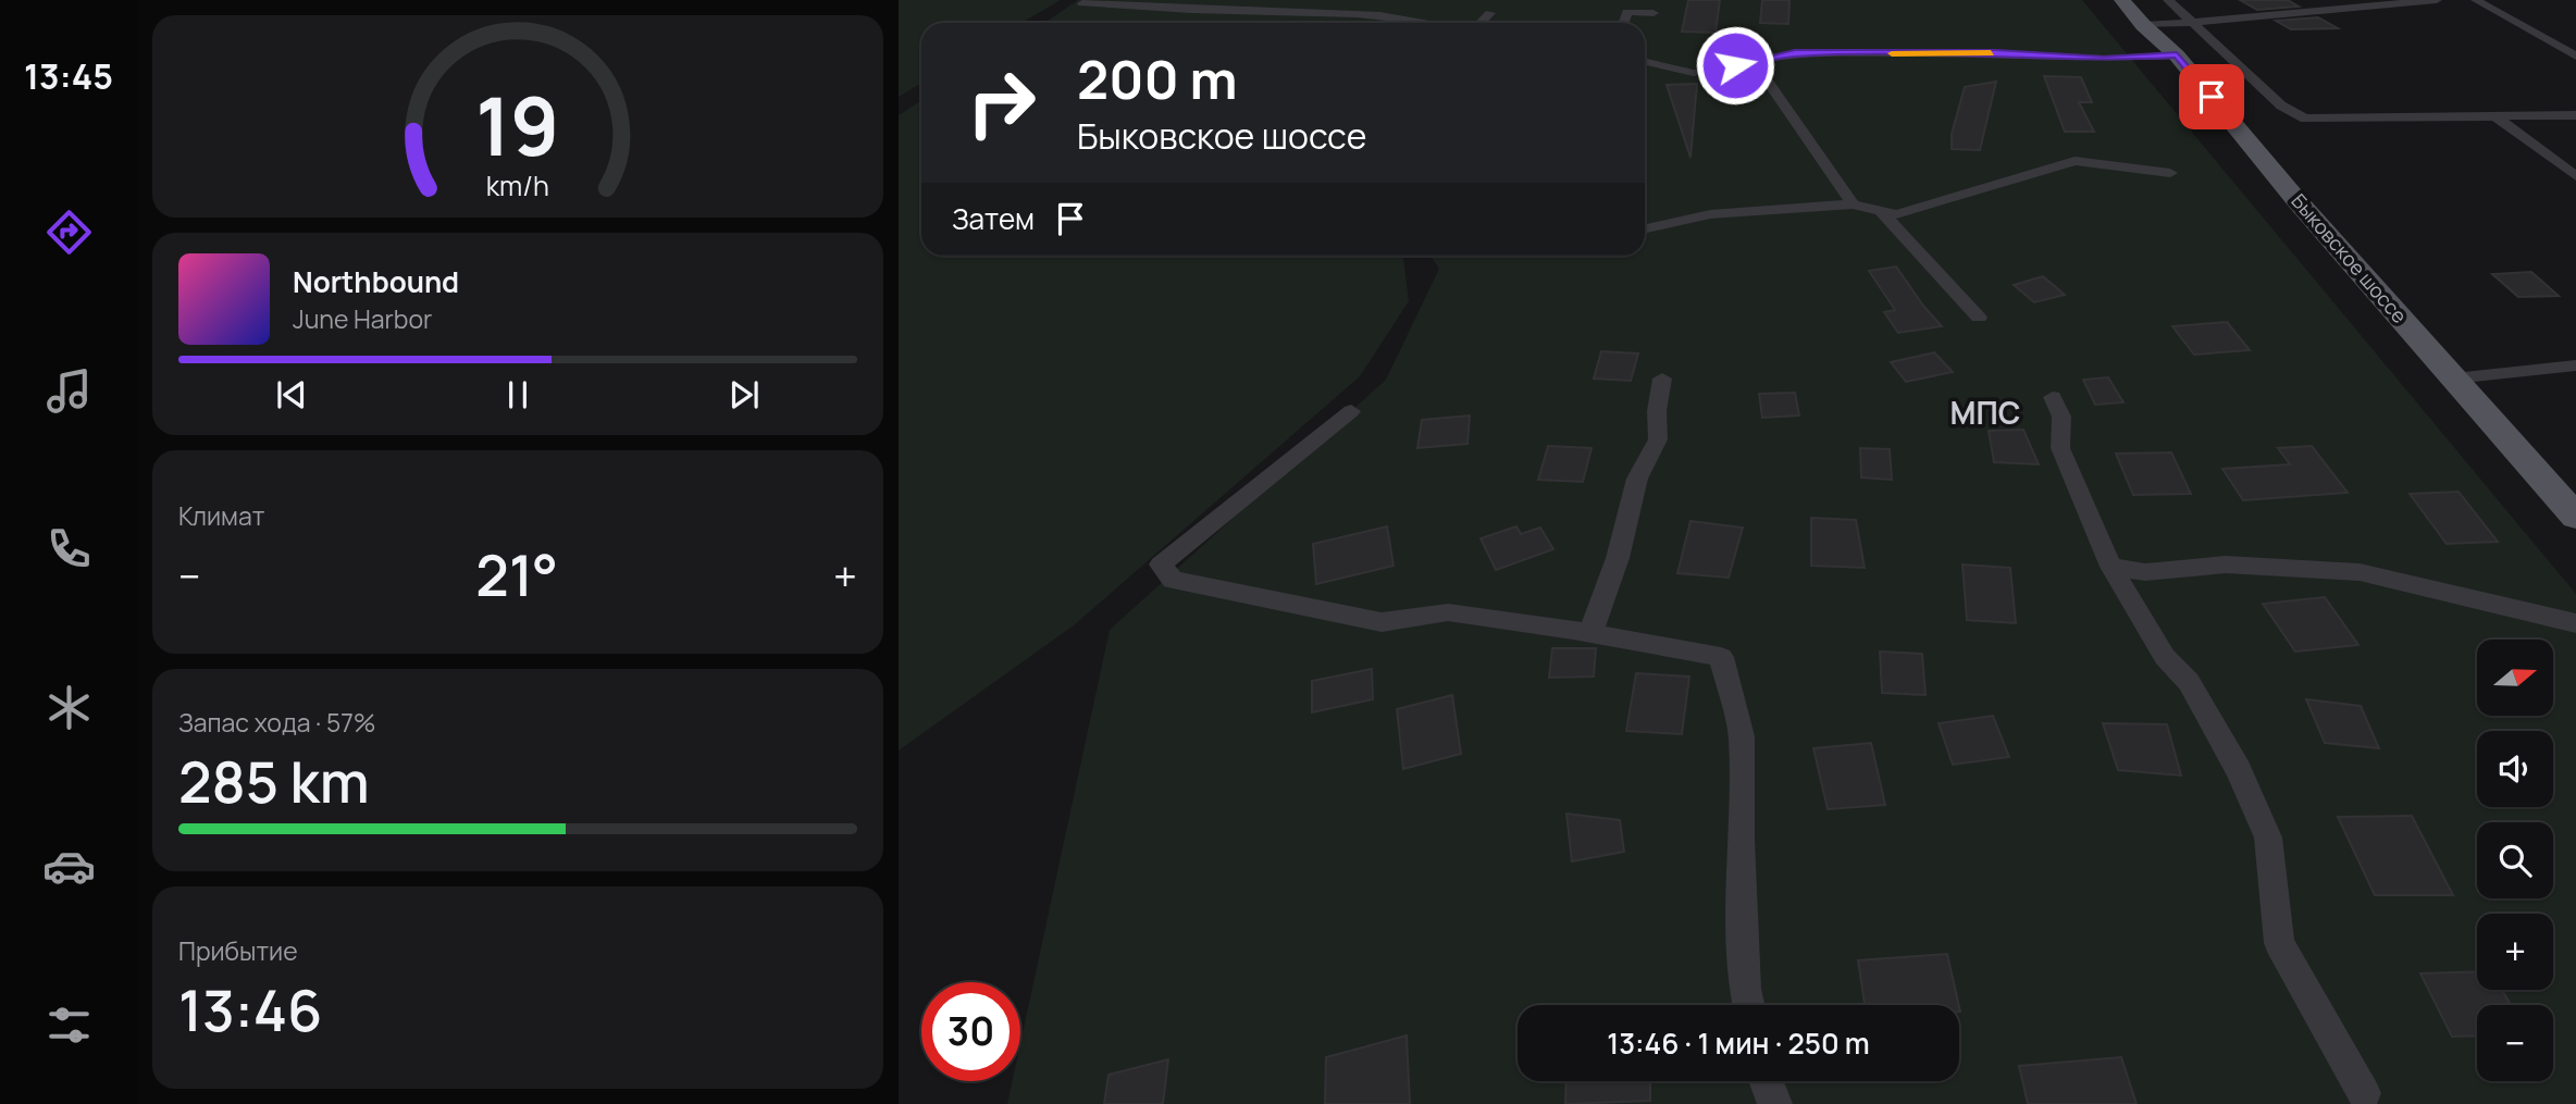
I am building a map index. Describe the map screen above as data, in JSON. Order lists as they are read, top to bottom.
{
  "streets": {
    "main road": ["Быковское шоссе"]
  },
  "districts": ["МПС"],
  "north": "right",
  "page": {
    "tabs": "13:45",
    "turn": ["200 m", "Быковское шоссе"],
    "then": "Затем",
    "song": ["Northbound", "June Harbor"],
    "tile": [
      "Климат",
      ["Запас хода · 57%", "285 km"],
      ["Прибытие", "13:46"]
    ],
    "heat": ["−", "21°", "+"],
    "map_buttons": ["+", "−"],
    "limit": "30",
    "trip": "13:46 · 1 мин · 250 m",
    "gauge": ["19", "km/h"]
  }
}
